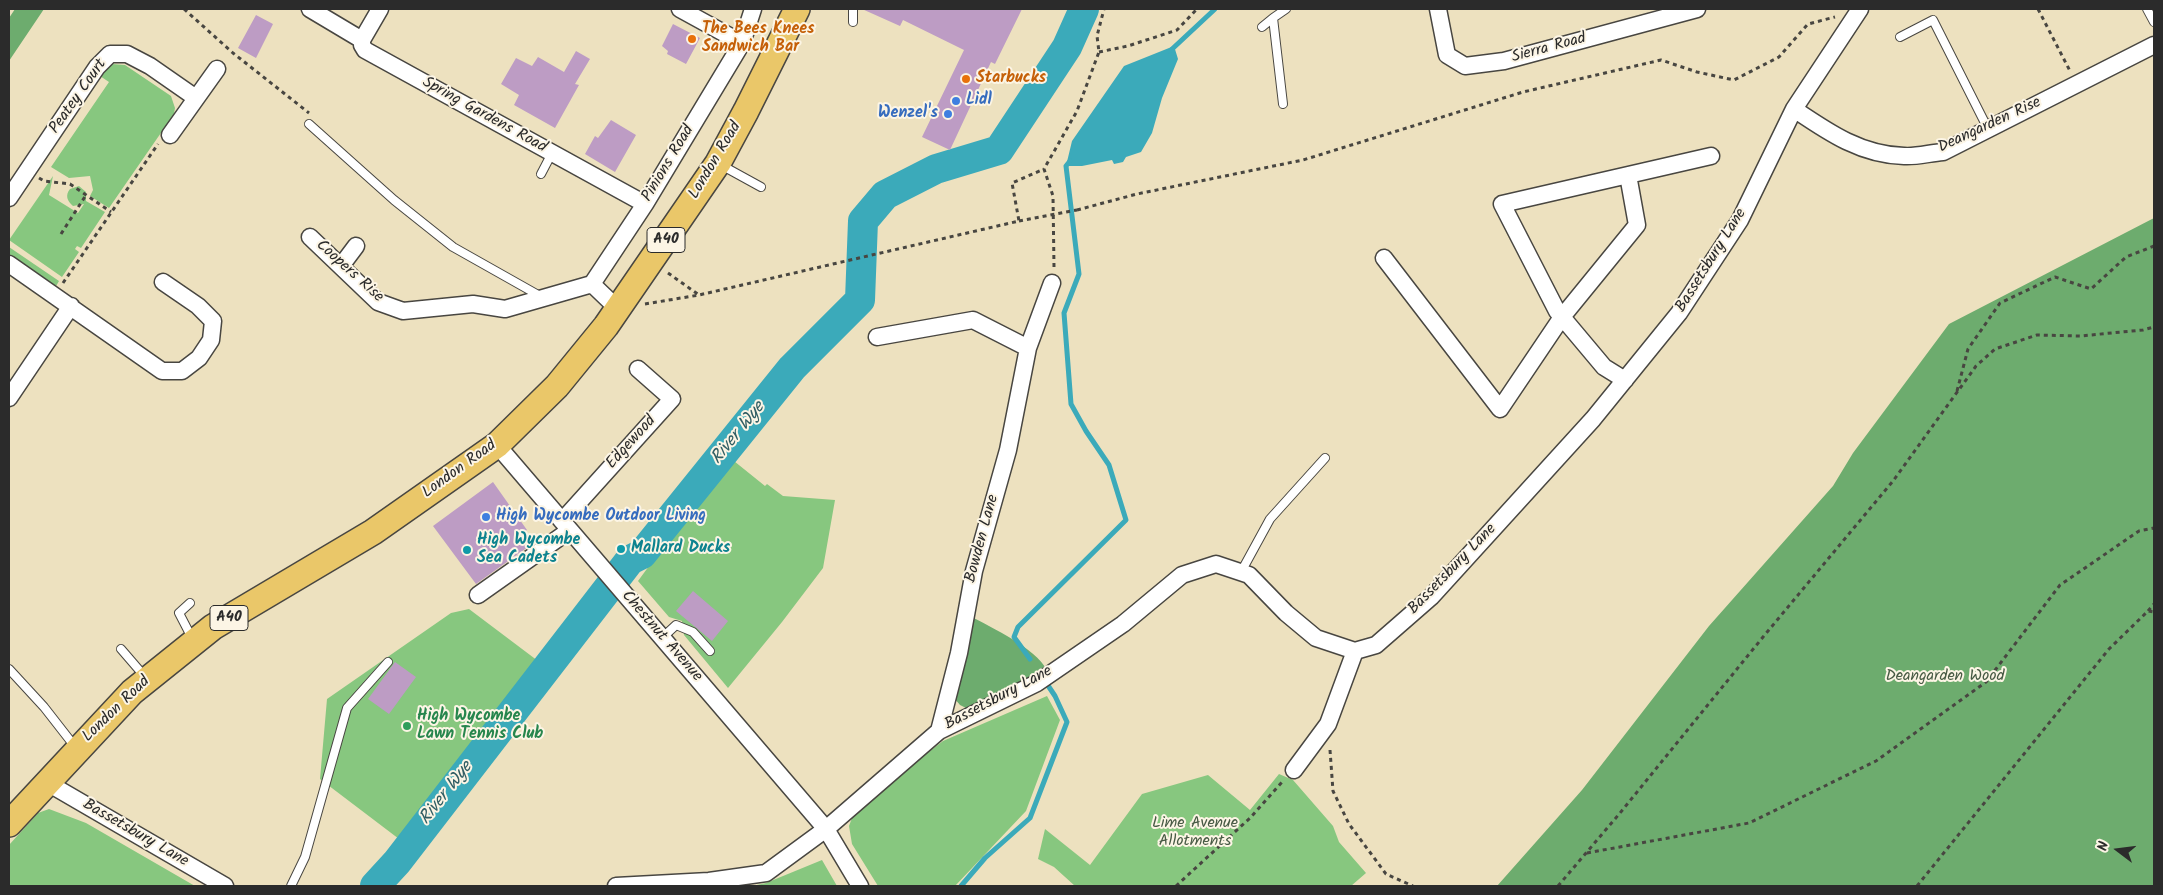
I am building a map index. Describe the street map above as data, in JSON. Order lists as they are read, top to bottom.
{
  "streets": {
    "main road": ["London Road", "A40"],
    "street": [
      "Sierra Road",
      "Peatey Court",
      "Spring Gardens Road",
      "Deangarden Rise",
      "Pinions Road",
      "Bassetsbury Lane",
      "Coopers Rise",
      "Edgewood",
      "Bowden Lane",
      "Chestnut Avenue"
    ]
  },
  "crossings": [
    ["Spring Gardens Road", "Pinions Road"],
    ["Deangarden Rise", "Bassetsbury Lane"],
    ["London Road", "Bassetsbury Lane"],
    ["London Road", "Chestnut Avenue"],
    ["Pinions Road", "Coopers Rise"],
    ["Bassetsbury Lane", "Bowden Lane"],
    ["Bassetsbury Lane", "Chestnut Avenue"],
    ["Edgewood", "Chestnut Avenue"]
  ],
  "water": ["River Wye"],
  "parks": ["Deangarden Wood", "Lime Avenue Allotments"],
  "places": [
    "The Bees Knees Sandwich Bar",
    "Starbucks",
    "Lidl",
    "Wenzel's",
    "High Wycombe Outdoor Living",
    "Mallard Ducks",
    "High Wycombe Sea Cadets",
    "High Wycombe Lawn Tennis Club"
  ],
  "north": "left"
}
